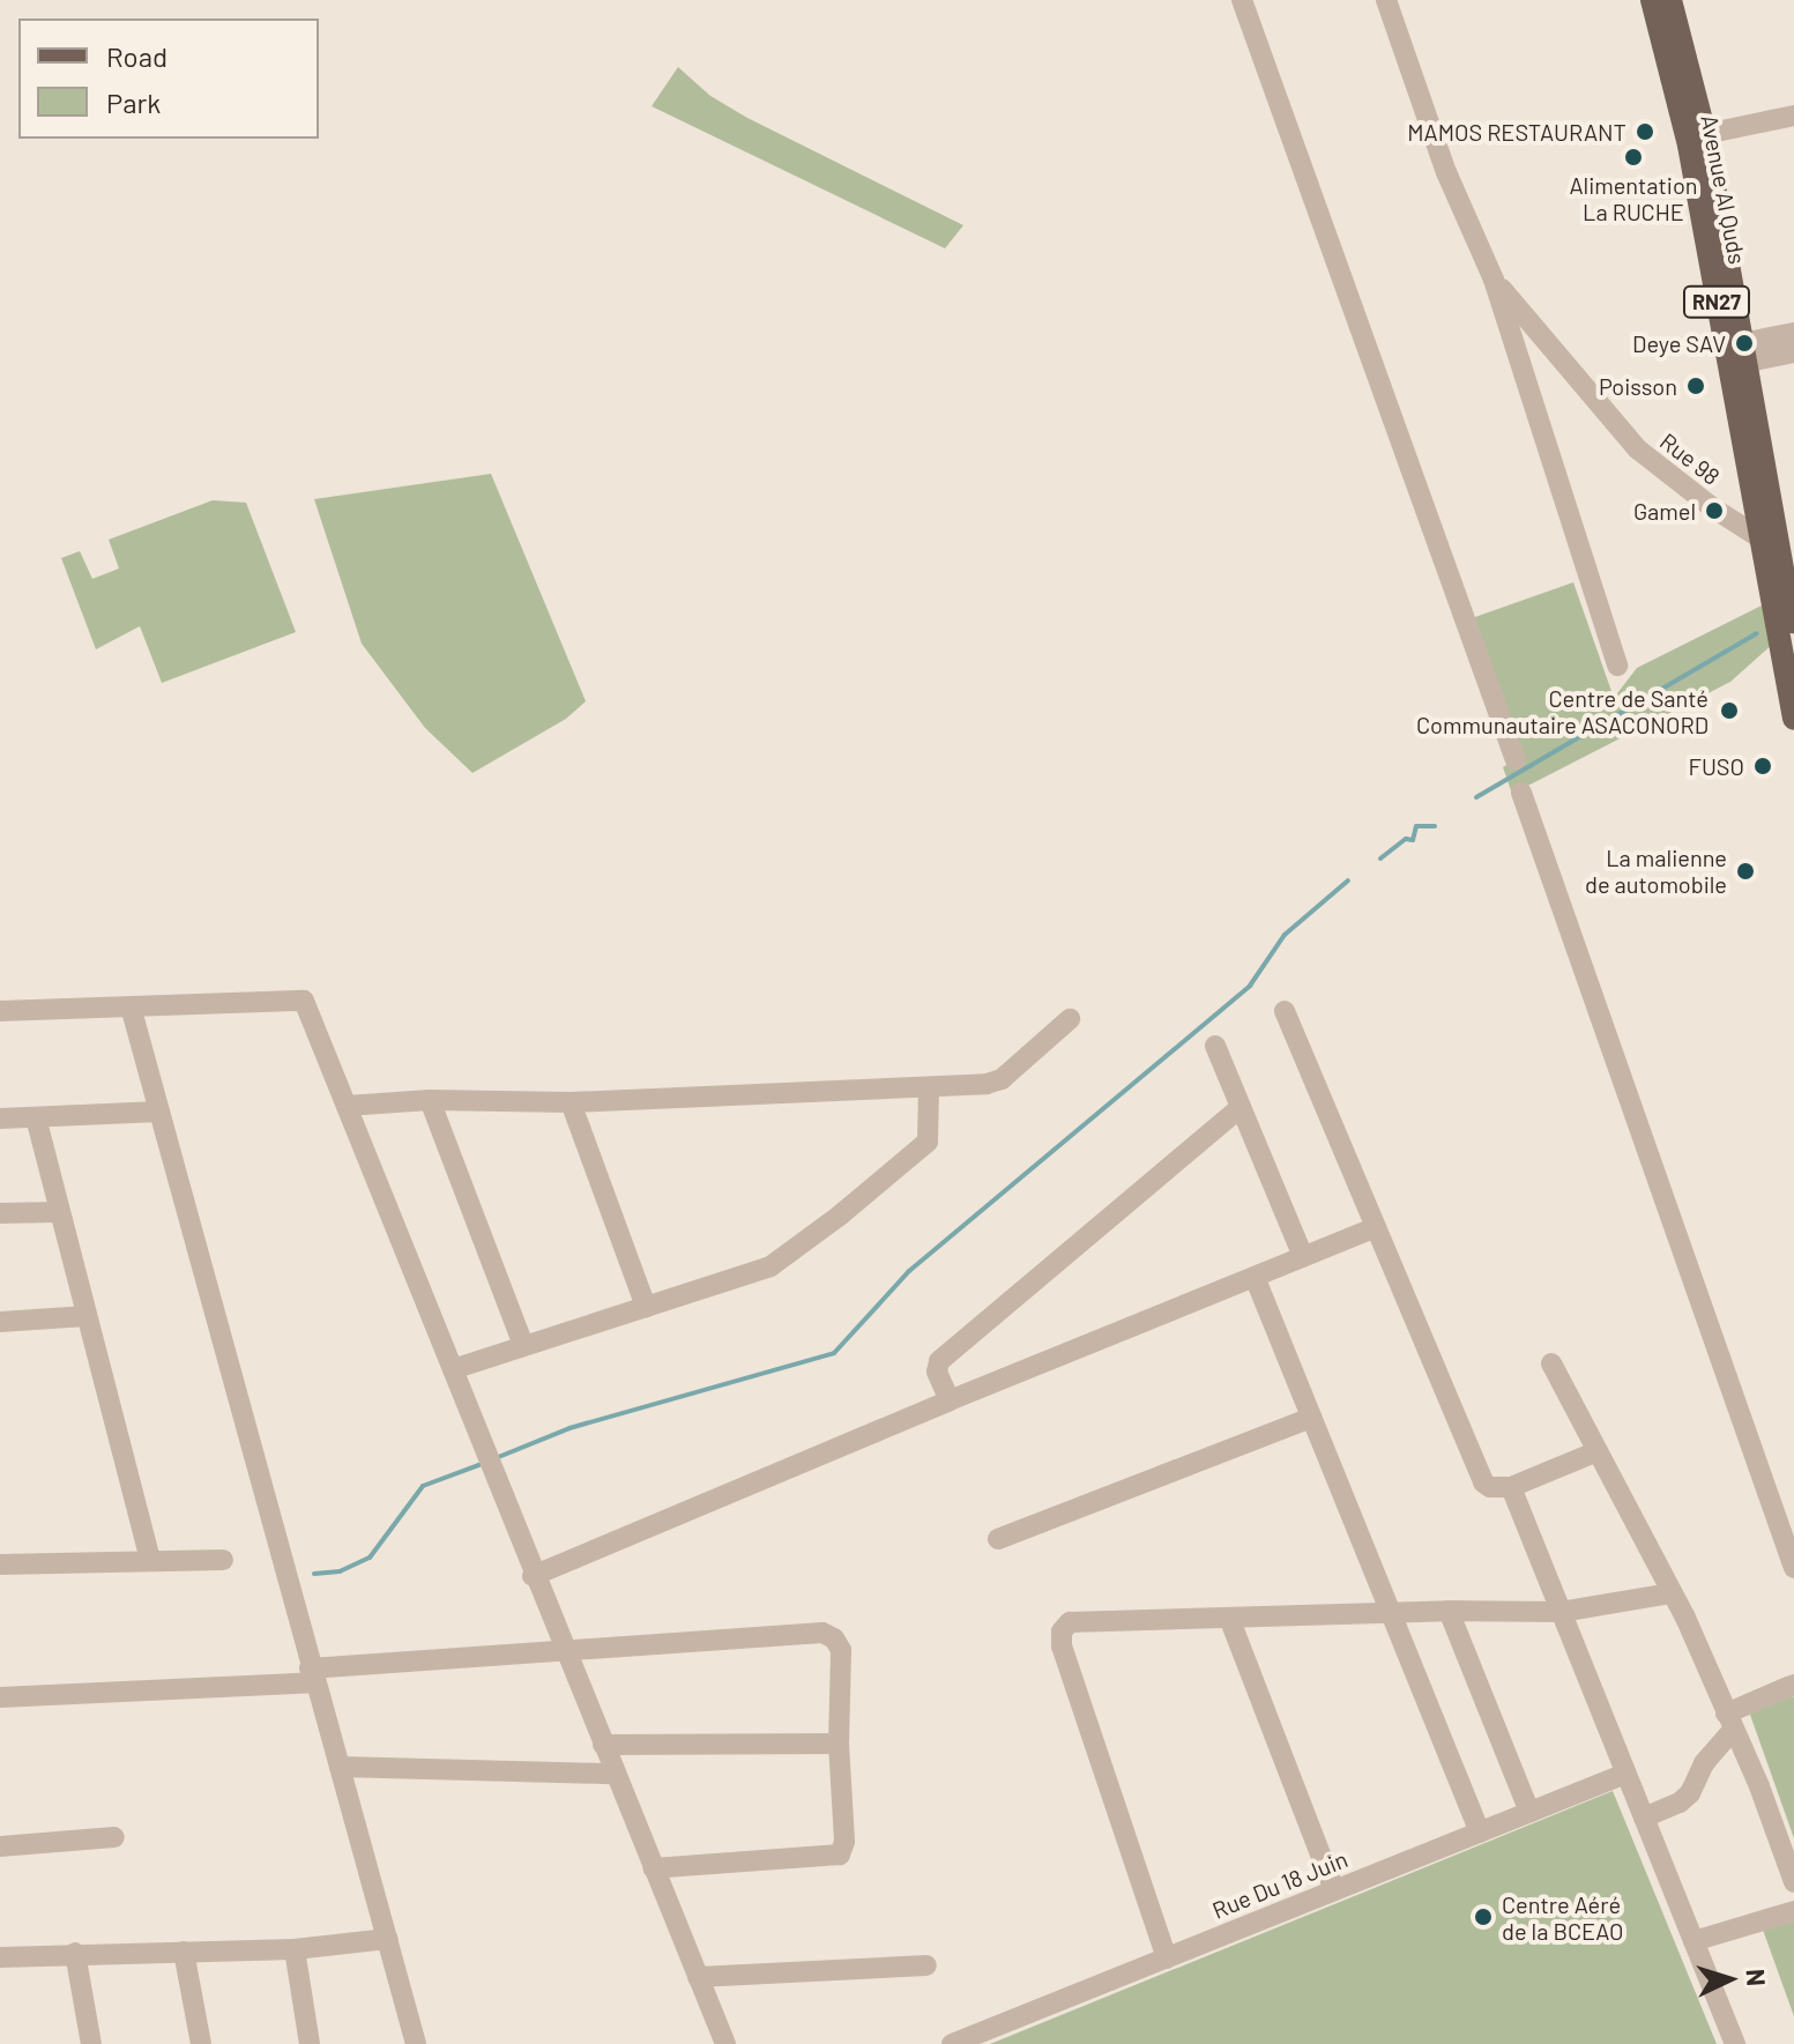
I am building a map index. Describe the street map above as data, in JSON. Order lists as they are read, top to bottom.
{
  "streets": {
    "main road": ["Avenue Al Quds", "RN27"],
    "street": ["Rue 98", "Rue Du 18 Juin"]
  },
  "crossings": [
    ["Avenue Al Quds", "Rue 98"]
  ],
  "places": [
    "MAMOS RESTAURANT",
    "Alimentation La RUCHE",
    "Deye SAV",
    "Poisson",
    "Gamel",
    "Centre de Santé Communautaire ASACONORD",
    "FUSO",
    "La malienne de automobile",
    "Centre Aéré de la BCEAO"
  ],
  "legend": ["Road", "Park"],
  "north": "right"
}
